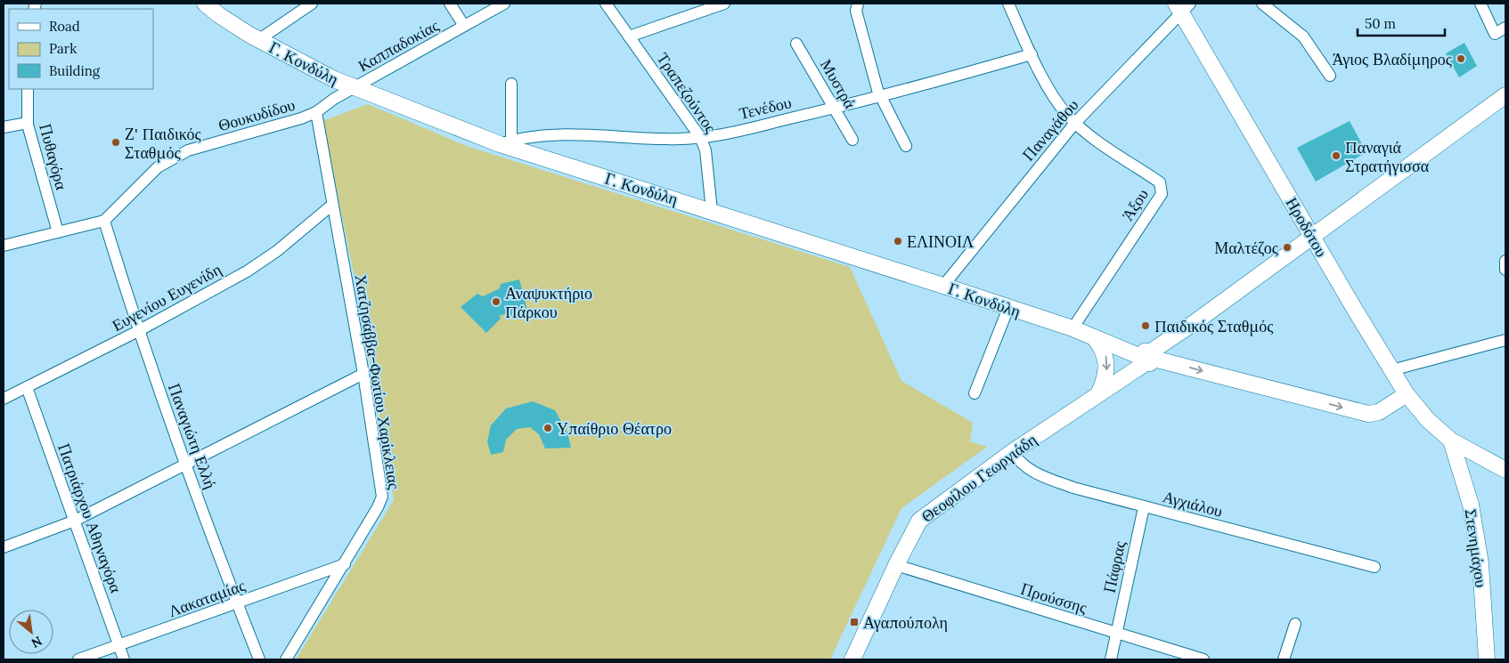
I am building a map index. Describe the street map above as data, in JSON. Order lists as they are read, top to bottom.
{
  "streets": {
    "street": [
      "Καππαδοκίας",
      "Γ. Κονδύλη",
      "Μυστρά",
      "Τραπεζούντος",
      "Τενέδου",
      "Θουκυδίδου",
      "Παναγάθου",
      "Πυθαγόρα",
      "Άξου",
      "Ηροδότου",
      "Ευγενίου Ευγενίδη",
      "Χατζησάββα-Φωτίου Χαρίκλειας",
      "Παναγιώτη Ελλή",
      "Θεοφίλου Γεωργιάδη",
      "Αγχιάλου",
      "Πατριάρχου Αθηναγόρα",
      "Στενημάχου",
      "Πάφρας",
      "Λακαταμίας",
      "Προύσσης"
    ]
  },
  "crossings": [
    ["Καππαδοκίας", "Γ. Κονδύλη"],
    ["Καππαδοκίας", "Θουκυδίδου"],
    ["Γ. Κονδύλη", "Τραπεζούντος"],
    ["Γ. Κονδύλη", "Τενέδου"],
    ["Γ. Κονδύλη", "Θουκυδίδου"],
    ["Γ. Κονδύλη", "Παναγάθου"],
    ["Γ. Κονδύλη", "Άξου"],
    ["Γ. Κονδύλη", "Θεοφίλου Γεωργιάδη"],
    ["Μυστρά", "Τενέδου"],
    ["Τραπεζούντος", "Τενέδου"],
    ["Θουκυδίδου", "Χατζησάββα-Φωτίου Χαρίκλειας"],
    ["Θουκυδίδου", "Παναγιώτη Ελλή"],
    ["Παναγάθου", "Άξου"],
    ["Παναγάθου", "Ηροδότου"],
    ["Ηροδότου", "Θεοφίλου Γεωργιάδη"],
    ["Ηροδότου", "Στενημάχου"],
    ["Ευγενίου Ευγενίδη", "Χατζησάββα-Φωτίου Χαρίκλειας"],
    ["Ευγενίου Ευγενίδη", "Παναγιώτη Ελλή"],
    ["Ευγενίου Ευγενίδη", "Πατριάρχου Αθηναγόρα"],
    ["Χατζησάββα-Φωτίου Χαρίκλειας", "Λακαταμίας"],
    ["Παναγιώτη Ελλή", "Λακαταμίας"],
    ["Θεοφίλου Γεωργιάδη", "Αγχιάλου"],
    ["Θεοφίλου Γεωργιάδη", "Προύσσης"],
    ["Αγχιάλου", "Πάφρας"],
    ["Πατριάρχου Αθηναγόρα", "Λακαταμίας"],
    ["Πάφρας", "Προύσσης"]
  ],
  "places": {
    "other": [
      "Άγιος Βλαδίμηρος",
      "Ζ' Παιδικός Σταθμός",
      "Παναγιά Στρατήγισσα",
      "ΕΛΙΝΟΙΛ",
      "Μαλτέζος",
      "Αναψυκτήριο Πάρκου",
      "Παιδικός Σταθμός",
      "Υπαίθριο Θέατρο"
    ],
    "transit": ["Αγαπούπολη"]
  },
  "legend": ["Road", "Park", "Building"],
  "scale_bar": "50 m",
  "north": "bottom right"
}
